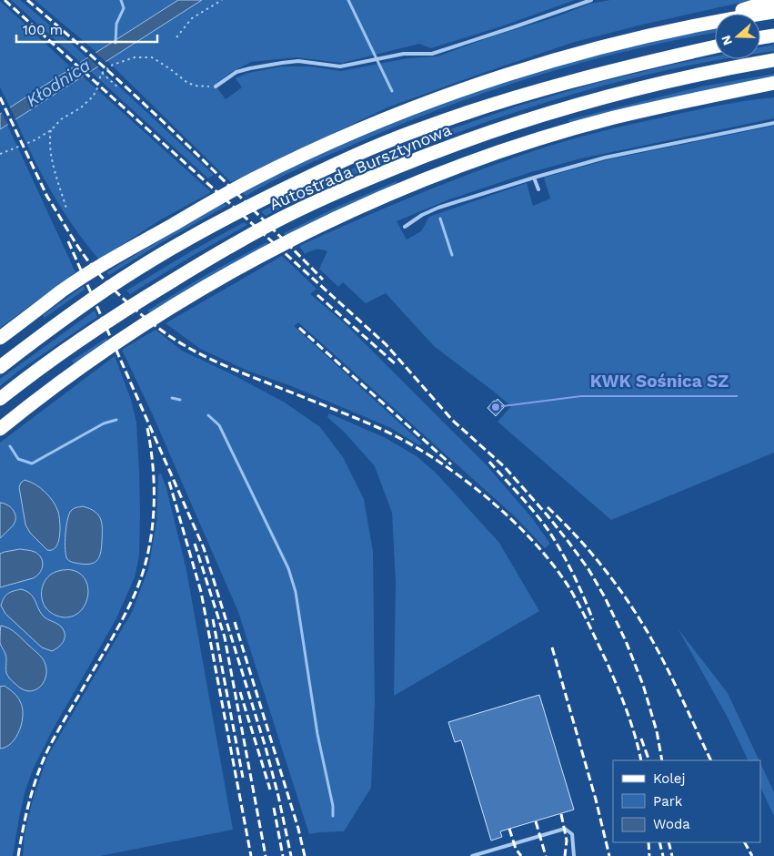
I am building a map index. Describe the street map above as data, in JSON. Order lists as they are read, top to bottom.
{
  "streets": {
    "highway": ["Autostrada Bursztynowa"]
  },
  "water": ["Kłodnica"],
  "places": ["KWK Sośnica SZ"],
  "legend": ["Kolej", "Park", "Woda"],
  "scale_bar": "100 m",
  "north": "left"
}
